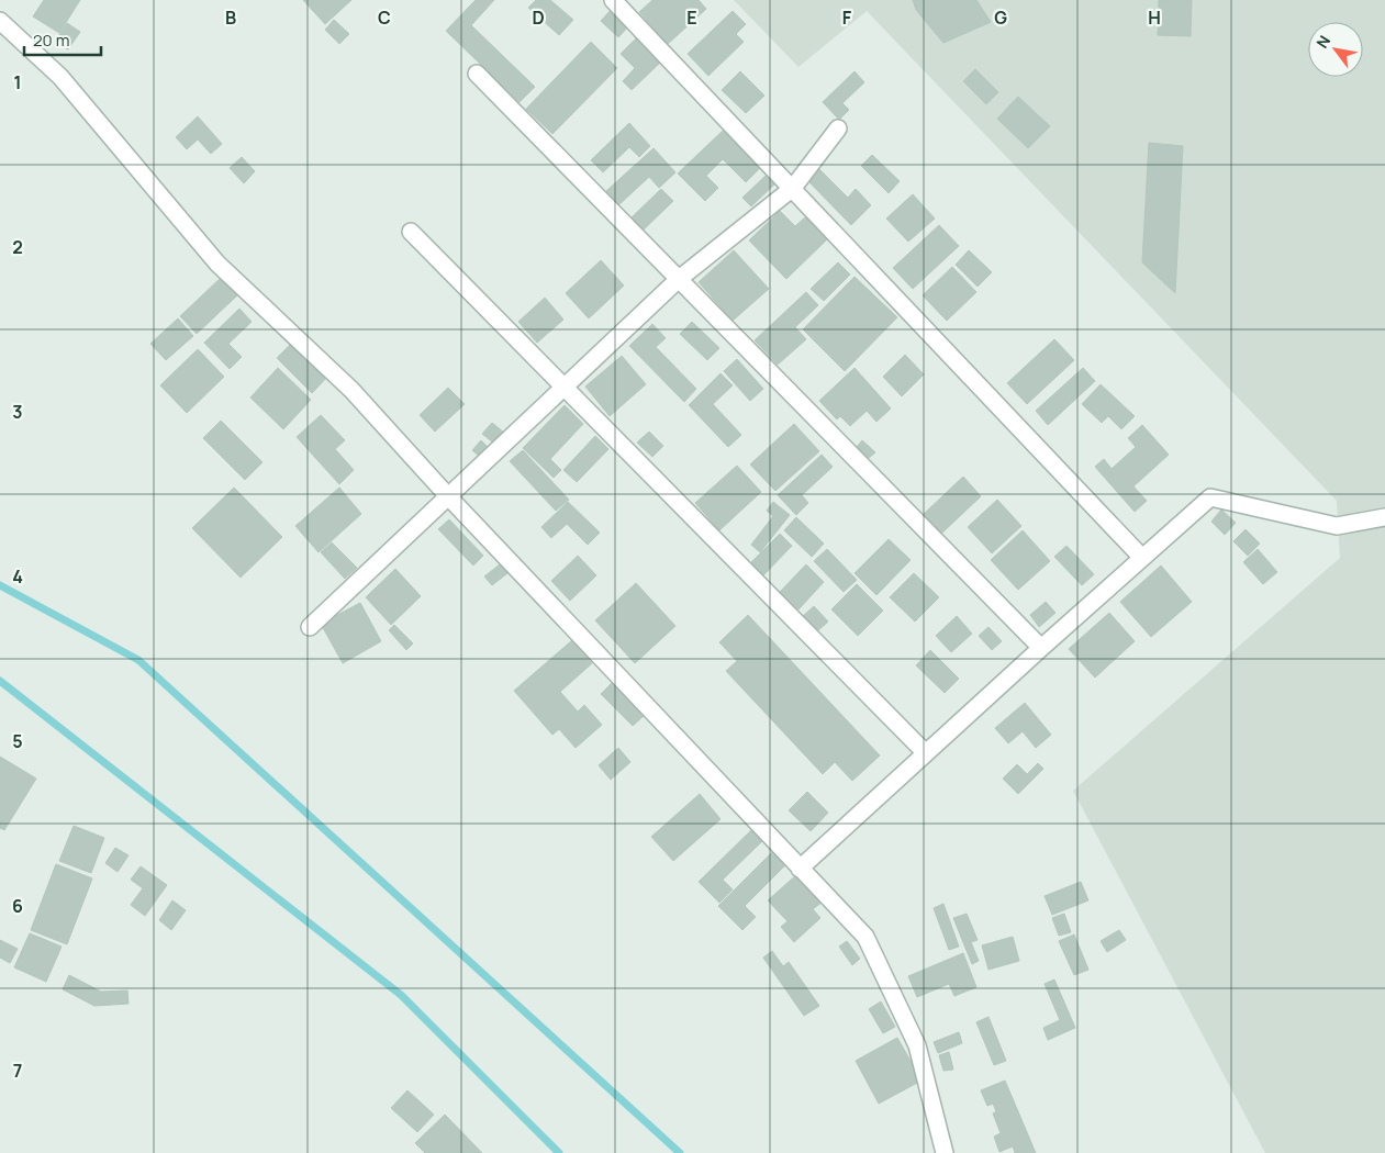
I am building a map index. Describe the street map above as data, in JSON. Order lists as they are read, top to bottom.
{
  "scale_bar": "20 m",
  "north": "top left",
  "grid": {
    "columns": [
      "B",
      "C",
      "D",
      "E",
      "F",
      "G",
      "H"
    ],
    "rows": [
      "1",
      "2",
      "3",
      "4",
      "5",
      "6",
      "7"
    ]
  }
}
